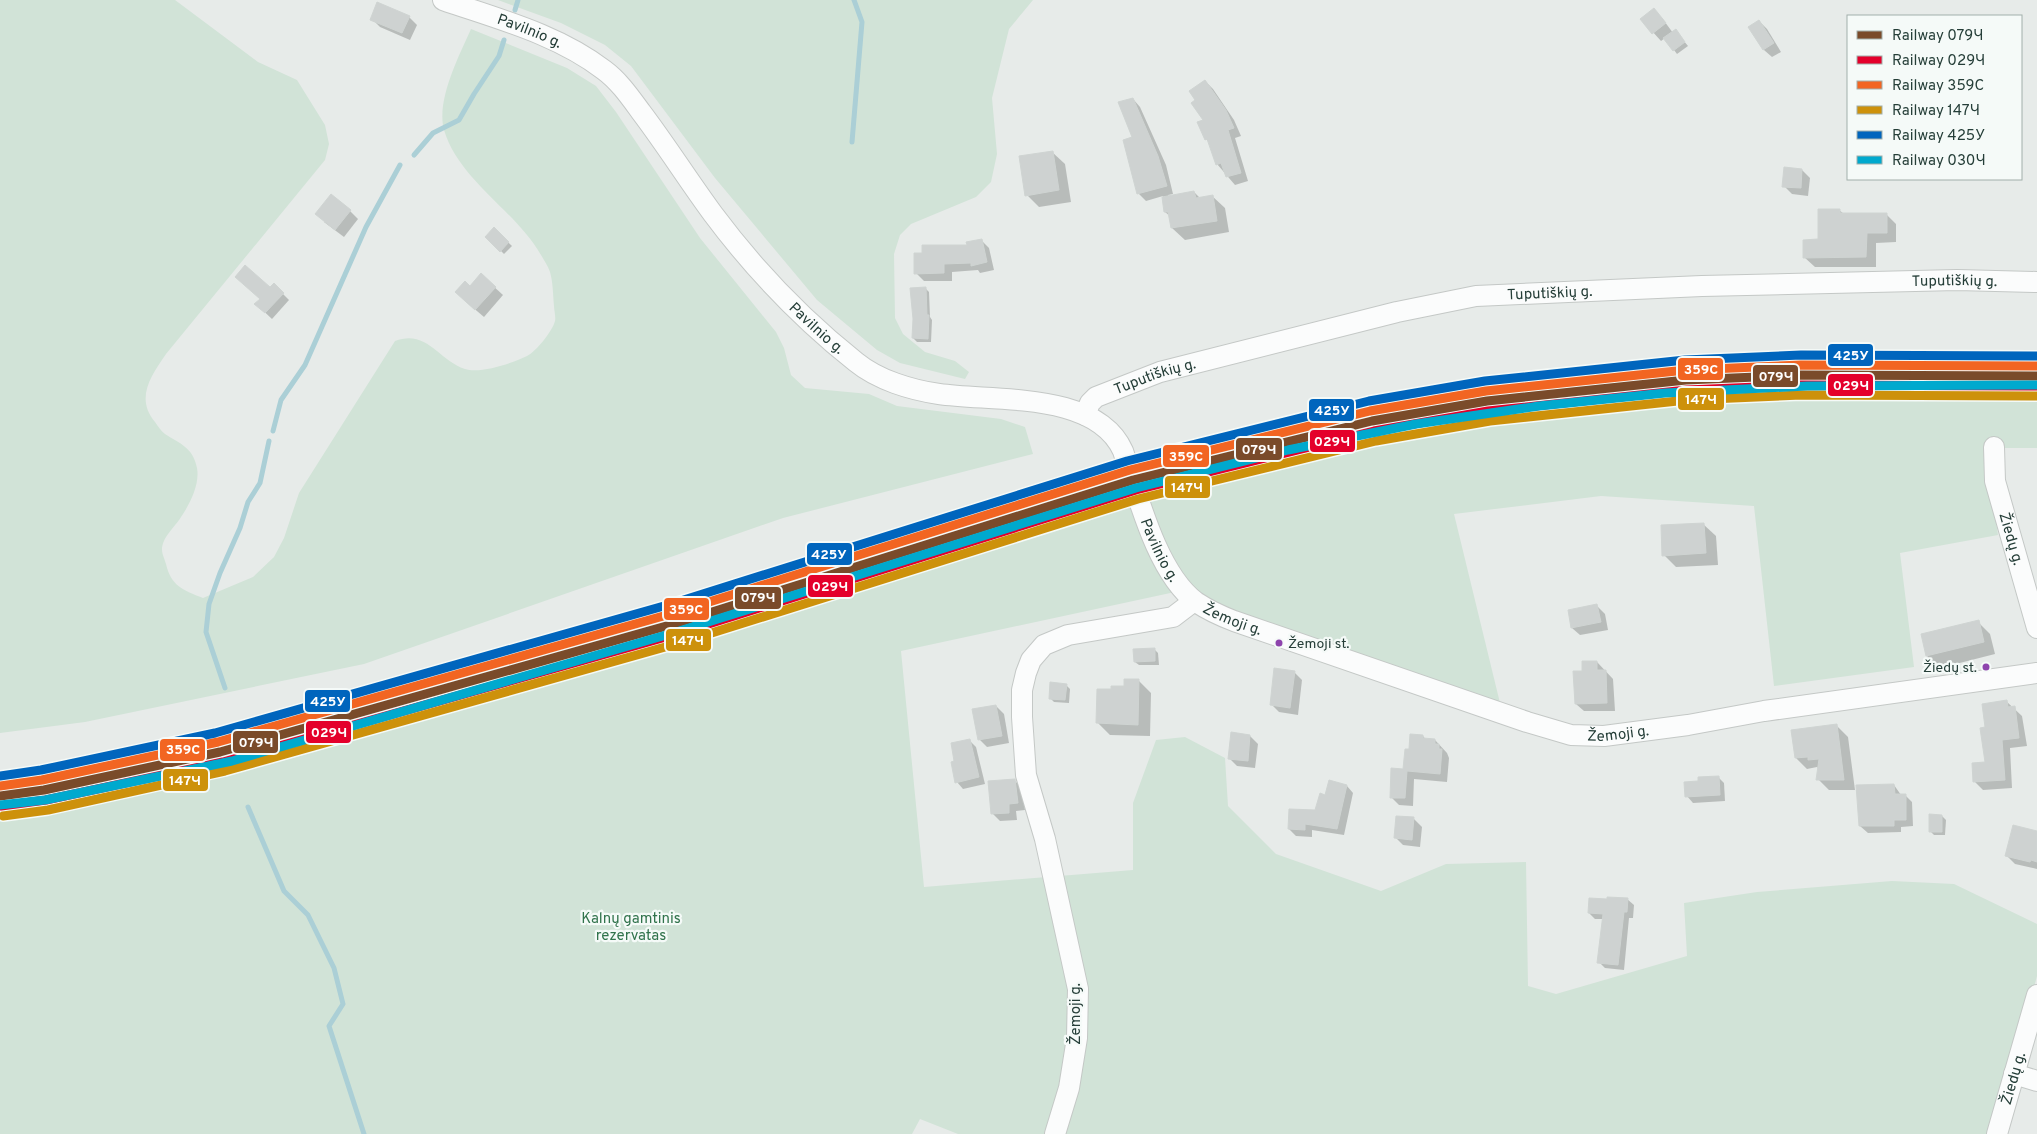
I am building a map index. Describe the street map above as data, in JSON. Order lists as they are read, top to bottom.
{
  "streets": {
    "street": [
      "Pavilnio g.",
      "Tuputiškių g.",
      "Žiedų g.",
      "Žemoji g."
    ]
  },
  "crossings": [
    ["Pavilnio g.", "Tuputiškių g."],
    ["Pavilnio g.", "Žemoji g."]
  ],
  "parks": ["Kalnų gamtinis rezervatas"],
  "places": ["Žemoji st.", "Žiedų st."],
  "lines": [
    "rail line 425У",
    "rail line 359С",
    "rail line 079Ч",
    "rail line 029Ч",
    "rail line 030Ч",
    "rail line 147Ч"
  ],
  "legend": [
    "Railway 079Ч",
    "Railway 029Ч",
    "Railway 359С",
    "Railway 147Ч",
    "Railway 425У",
    "Railway 030Ч"
  ]
}
